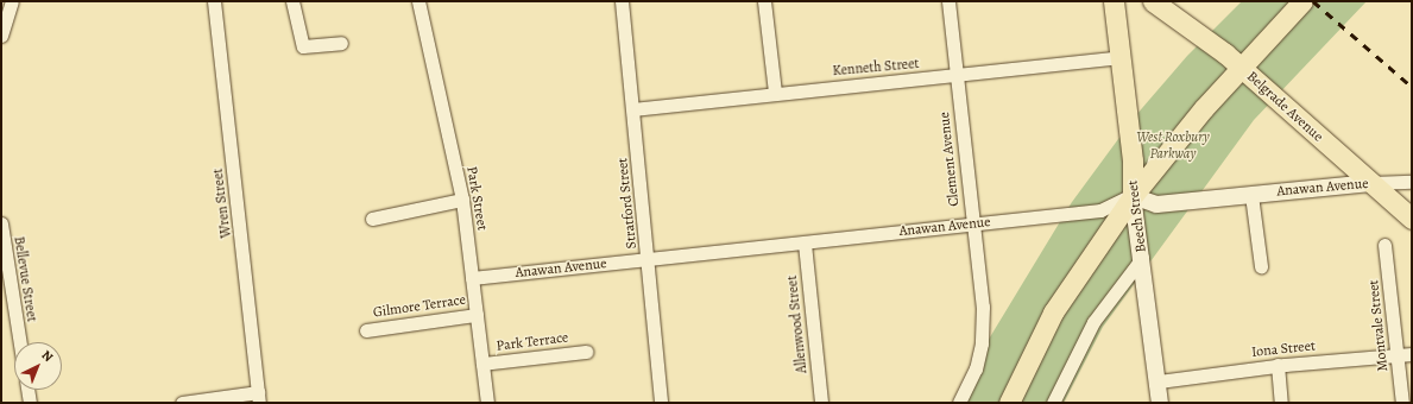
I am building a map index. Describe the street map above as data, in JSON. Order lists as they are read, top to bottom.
{
  "streets": {
    "main road": ["Belgrade Avenue", "Beech Street"],
    "street": [
      "Kenneth Street",
      "Clement Avenue",
      "Anawan Avenue",
      "Park Street",
      "Wren Street",
      "Stratford Street",
      "Bellevue Street",
      "Gilmore Terrace",
      "Allenwood Street",
      "Montvale Street",
      "Park Terrace",
      "Iona Street"
    ]
  },
  "crossings": [
    ["Kenneth Street", "Clement Avenue"],
    ["Kenneth Street", "Stratford Street"],
    ["Kenneth Street", "Beech Street"],
    ["Belgrade Avenue", "Anawan Avenue"],
    ["Clement Avenue", "Anawan Avenue"],
    ["Anawan Avenue", "Park Street"],
    ["Anawan Avenue", "Stratford Street"],
    ["Anawan Avenue", "Beech Street"],
    ["Anawan Avenue", "Allenwood Street"],
    ["Park Street", "Gilmore Terrace"],
    ["Park Street", "Park Terrace"],
    ["Beech Street", "Iona Street"],
    ["Montvale Street", "Iona Street"]
  ],
  "parks": ["West Roxbury Parkway"],
  "north": "top right"
}
